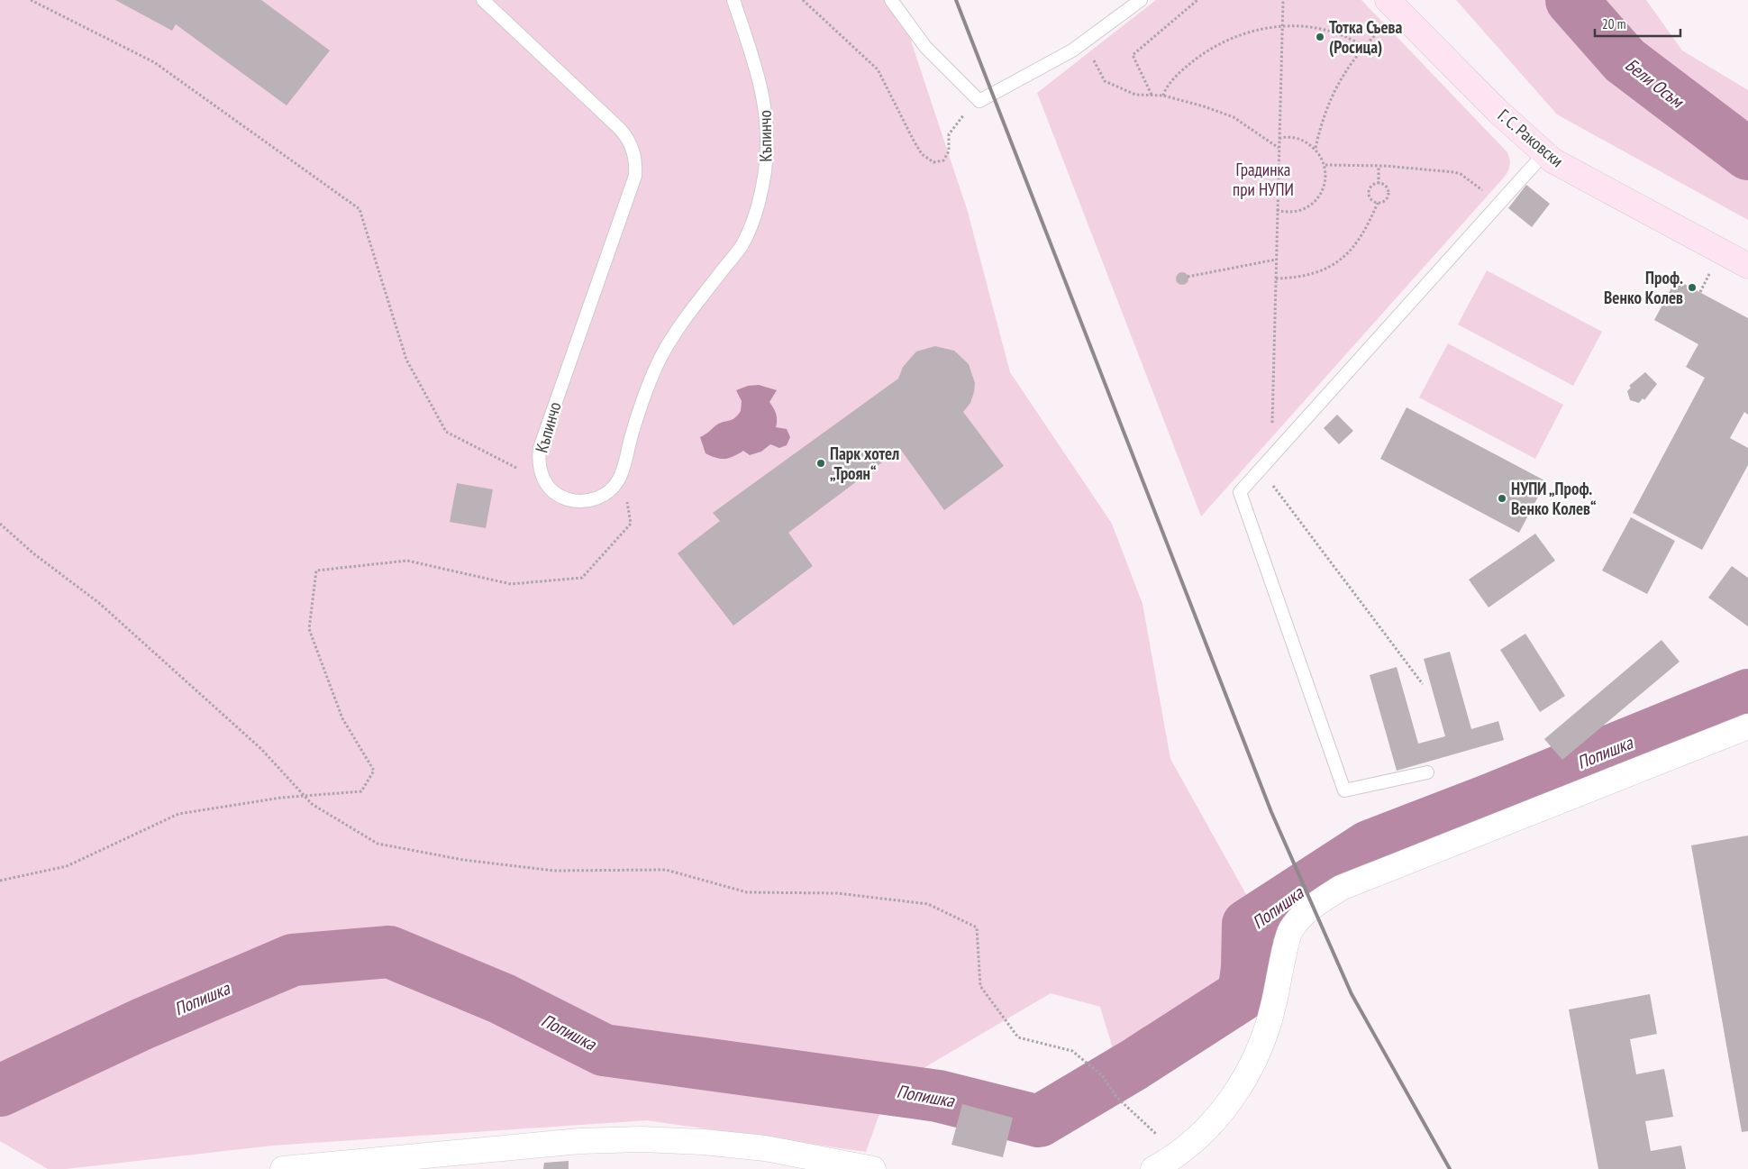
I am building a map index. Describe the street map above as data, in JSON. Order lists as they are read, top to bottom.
{
  "streets": {
    "street": ["Г. С. Раковски"],
    "lane": ["Къпинчо"]
  },
  "water": ["Бели Осъм", "Попишка"],
  "parks": ["Градинка при НУПИ"],
  "places": [
    "Тотка Съева (Росица)",
    "Проф. Венко Колев",
    "Парк хотел „Троян“",
    "НУПИ „Проф. Венко Колев“"
  ],
  "scale_bar": "20 m"
}
